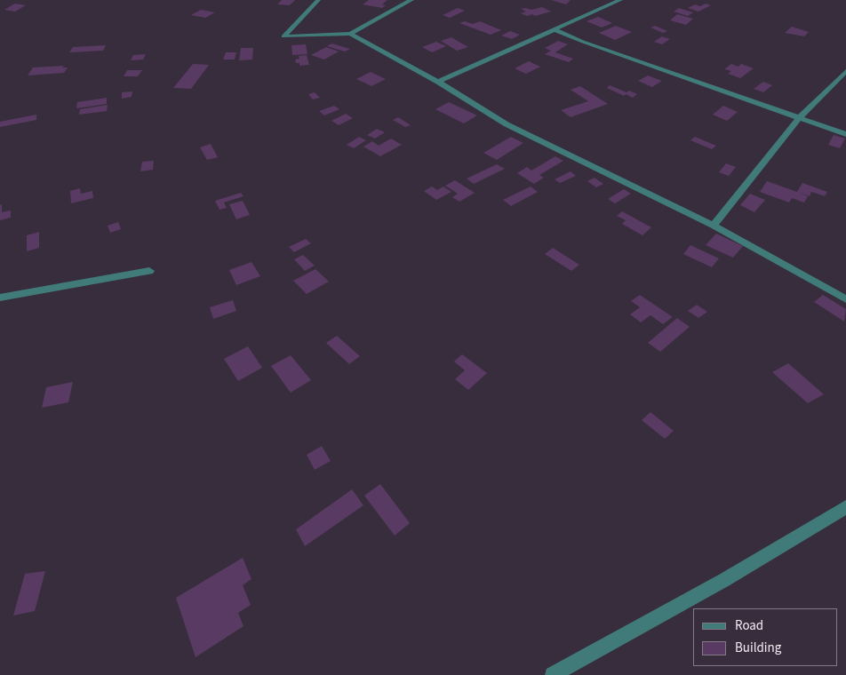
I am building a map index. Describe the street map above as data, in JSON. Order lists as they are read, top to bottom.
{
  "legend": ["Road", "Building"]
}
